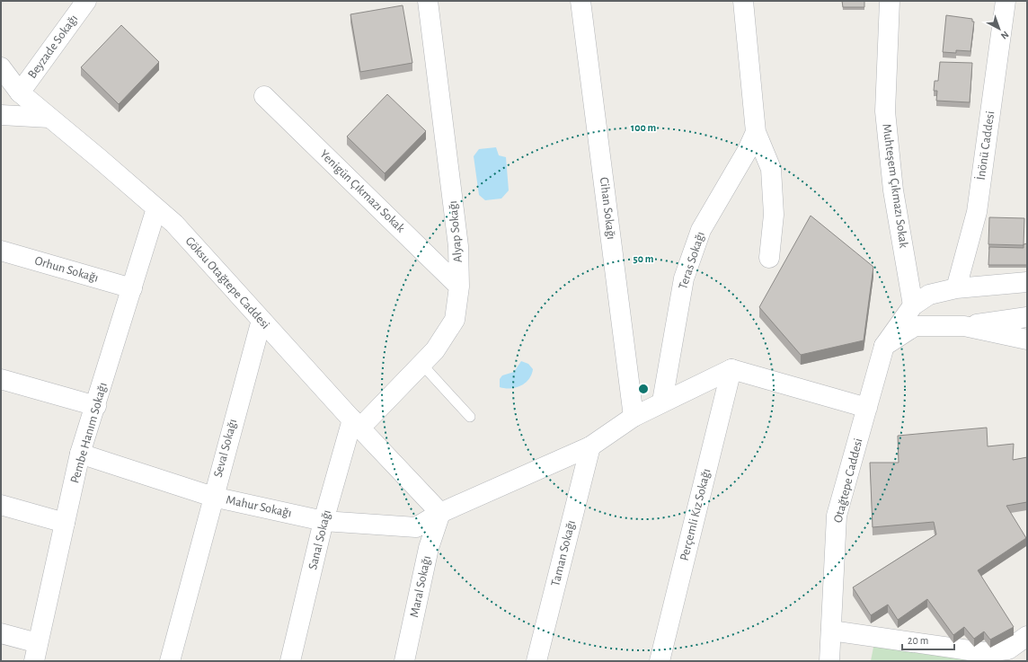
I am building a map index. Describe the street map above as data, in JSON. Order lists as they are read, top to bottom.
{
  "streets": {
    "street": [
      "Beyzade Sokağı",
      "İnönü Caddesi",
      "Muhteşem Çıkmazı Sokak",
      "Yenigün Çıkmazı Sokak",
      "Cihan Sokağı",
      "Alyap Sokağı",
      "Teras Sokağı",
      "Orhun Sokağı",
      "Göksu Otağtepe Caddesi",
      "Pembe Hanım Sokağı",
      "Seval Sokağı",
      "Otağtepe Caddesi",
      "Mahur Sokağı",
      "Perçemli Kız Sokağı",
      "Sanal Sokağı",
      "Taman Sokağı",
      "Maral Sokağı"
    ]
  },
  "crossings": [
    ["Beyzade Sokağı", "Göksu Otağtepe Caddesi"],
    ["Yenigün Çıkmazı Sokak", "Alyap Sokağı"],
    ["Cihan Sokağı", "Mahur Sokağı"],
    ["Alyap Sokağı", "Göksu Otağtepe Caddesi"],
    ["Alyap Sokağı", "Sanal Sokağı"],
    ["Teras Sokağı", "Mahur Sokağı"],
    ["Orhun Sokağı", "Pembe Hanım Sokağı"],
    ["Göksu Otağtepe Caddesi", "Pembe Hanım Sokağı"],
    ["Göksu Otağtepe Caddesi", "Seval Sokağı"],
    ["Göksu Otağtepe Caddesi", "Mahur Sokağı"],
    ["Göksu Otağtepe Caddesi", "Sanal Sokağı"],
    ["Göksu Otağtepe Caddesi", "Maral Sokağı"],
    ["Pembe Hanım Sokağı", "Mahur Sokağı"],
    ["Seval Sokağı", "Mahur Sokağı"],
    ["Mahur Sokağı", "Perçemli Kız Sokağı"],
    ["Mahur Sokağı", "Sanal Sokağı"],
    ["Mahur Sokağı", "Taman Sokağı"],
    ["Mahur Sokağı", "Maral Sokağı"]
  ],
  "scale_bar": "20 m",
  "north": "bottom right",
  "rings": ["100 m", "50 m"]
}
